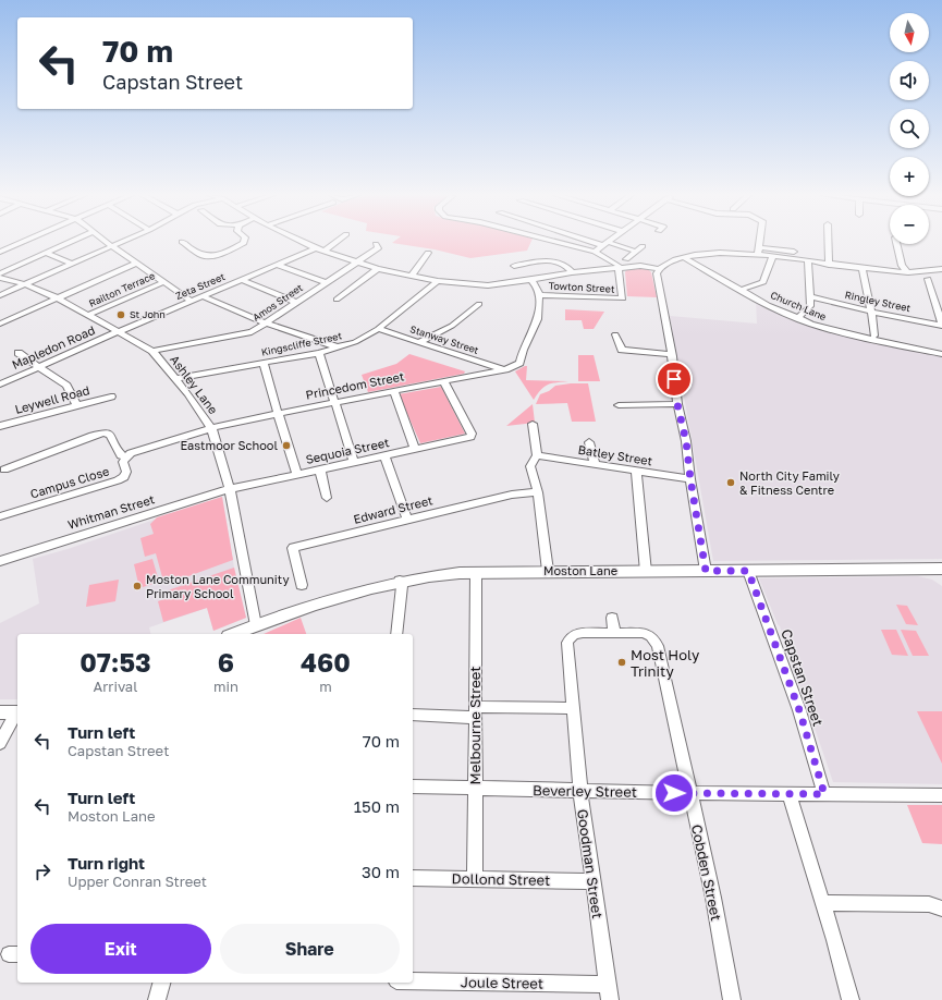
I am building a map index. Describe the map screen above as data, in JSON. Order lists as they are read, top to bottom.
{
  "streets": {
    "street": [
      "Zeta Street",
      "Towton Street",
      "Railton Terrace",
      "Ringley Street",
      "Amos Street",
      "Church Lane",
      "Stanway Street",
      "Kingscliffe Street",
      "Mapledon Road",
      "Ashley Lane",
      "Princedom Street",
      "Leywell Road",
      "Sequoia Street",
      "Batley Street",
      "Campus Close",
      "Edward Street",
      "Whitman Street",
      "Moston Lane",
      "Capstan Street",
      "Melbourne Street",
      "Beverley Street",
      "Goodman Street",
      "Cobden Street",
      "Dollond Street",
      "Joule Street"
    ]
  },
  "crossings": [
    ["Zeta Street", "Mapledon Road"],
    ["Zeta Street", "Ashley Lane"],
    ["Railton Terrace", "Ashley Lane"],
    ["Amos Street", "Ashley Lane"],
    ["Stanway Street", "Kingscliffe Street"],
    ["Stanway Street", "Princedom Street"],
    ["Kingscliffe Street", "Ashley Lane"],
    ["Mapledon Road", "Ashley Lane"],
    ["Ashley Lane", "Princedom Street"],
    ["Ashley Lane", "Sequoia Street"],
    ["Ashley Lane", "Whitman Street"],
    ["Ashley Lane", "Moston Lane"],
    ["Princedom Street", "Sequoia Street"],
    ["Sequoia Street", "Whitman Street"],
    ["Moston Lane", "Capstan Street"],
    ["Moston Lane", "Melbourne Street"],
    ["Capstan Street", "Beverley Street"],
    ["Melbourne Street", "Beverley Street"],
    ["Melbourne Street", "Dollond Street"],
    ["Beverley Street", "Goodman Street"],
    ["Beverley Street", "Cobden Street"],
    ["Goodman Street", "Cobden Street"],
    ["Goodman Street", "Dollond Street"],
    ["Goodman Street", "Joule Street"]
  ],
  "places": [
    "St John",
    "Eastmoor School",
    "North City Family & Fitness Centre",
    "Moston Lane Community Primary School",
    "Most Holy Trinity"
  ],
  "north": "bottom",
  "page": {
    "map_buttons": ["+", "−"],
    "turn": ["70 m", "Capstan Street"],
    "eta": [
      "07:53",
      "Arrival",
      "6",
      "min",
      "460",
      "m"
    ],
    "list": [
      {
        "name": "Turn left",
        "note": "Capstan Street",
        "value": "70 m"
      },
      {
        "name": "Turn left",
        "note": "Moston Lane",
        "value": "150 m"
      },
      {
        "name": "Turn right",
        "note": "Upper Conran Street",
        "value": "30 m"
      }
    ],
    "buttons": ["Exit", "Share"]
  }
}
